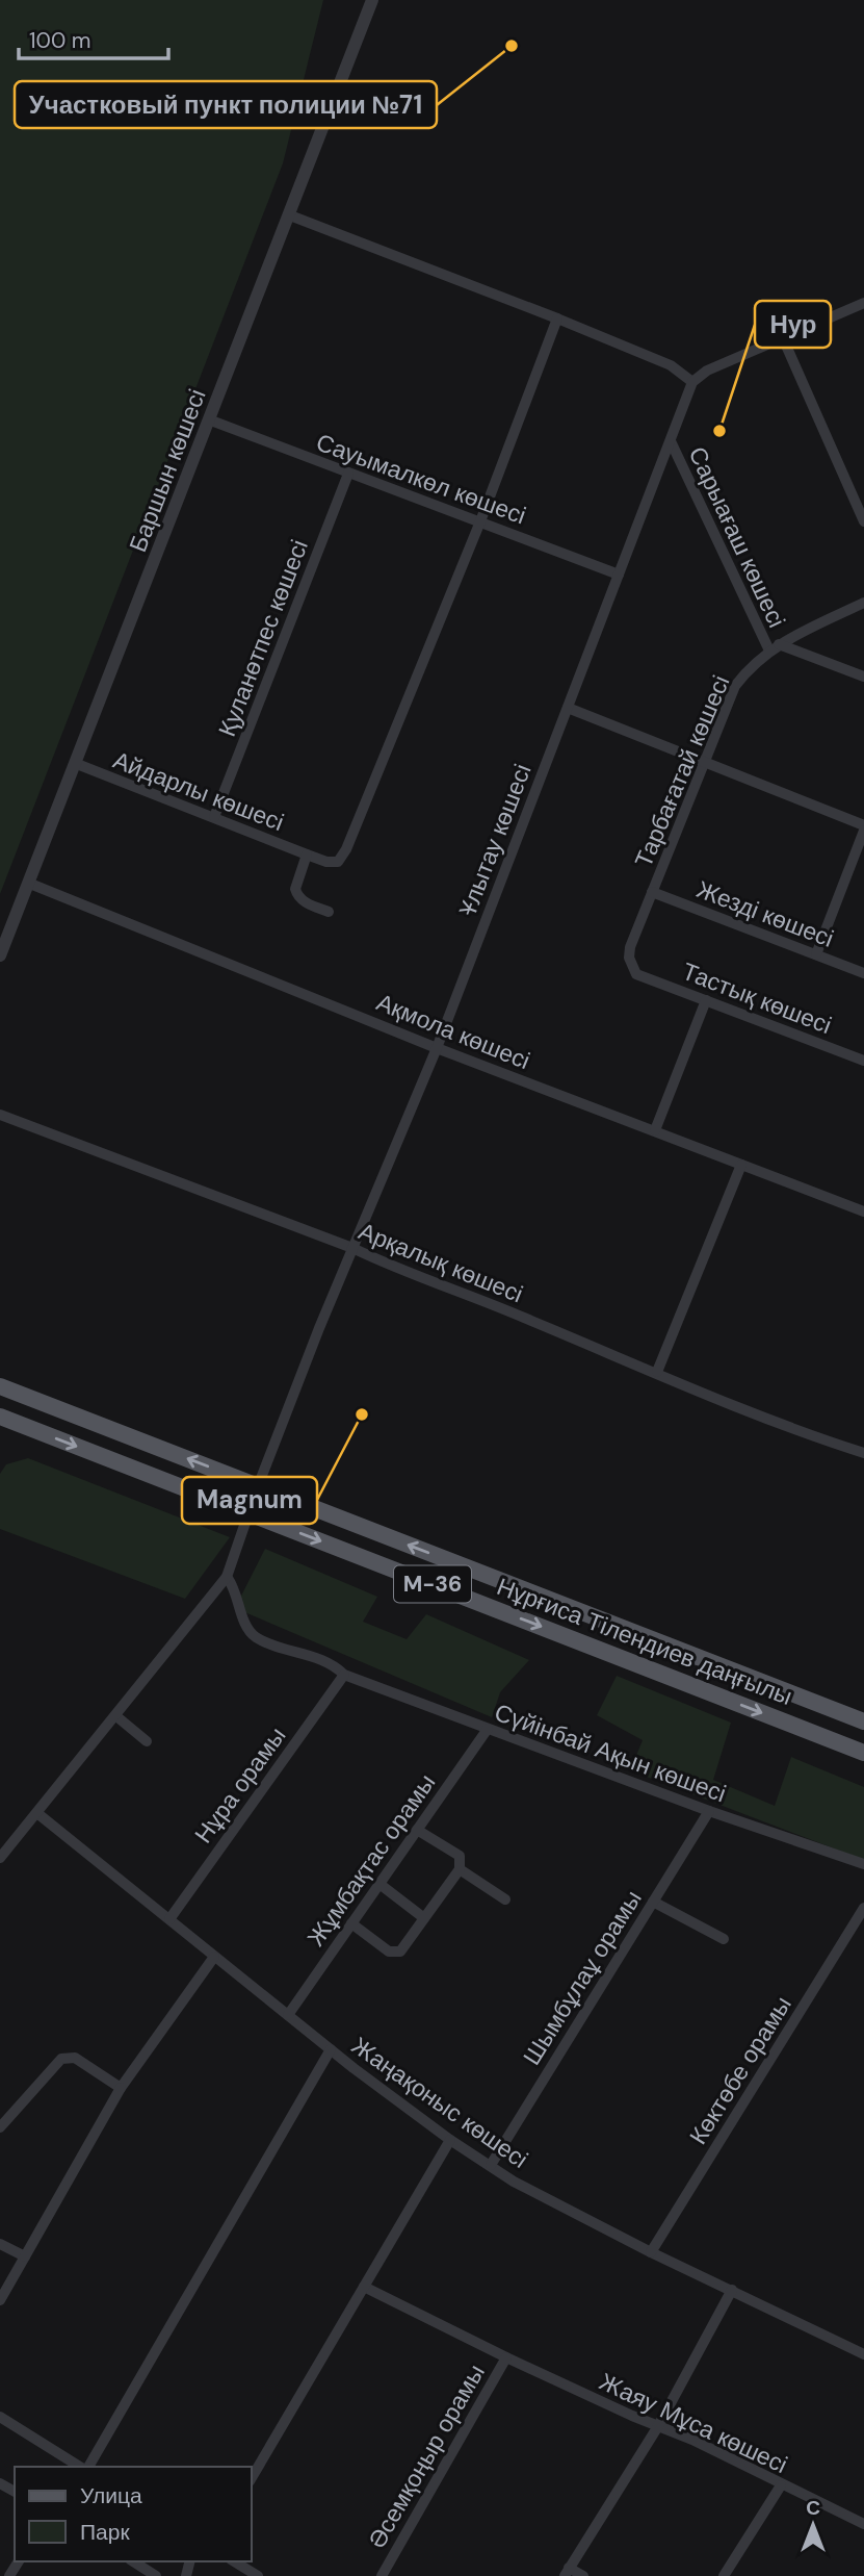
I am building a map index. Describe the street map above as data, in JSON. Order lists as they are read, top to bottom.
{
  "streets": {
    "main road": ["M-36", "Нұрғиса Тілендиев даңғылы"],
    "street": [
      "Баршын көшесі",
      "Сауымалкөл көшесі",
      "Сарыағаш көшесі",
      "Қуланөтпес көшесі",
      "Тарбағатай көшесі",
      "Айдарлы көшесі",
      "Ұлытау көшесі",
      "Жезді көшесі",
      "Тастық көшесі",
      "Ақмола көшесі",
      "Арқалық көшесі",
      "Сүйінбай Ақын көшесі",
      "Нұра орамы",
      "Жұмбақтас орамы",
      "Шымбұлаұ орамы",
      "Көктөбе орамы",
      "Жаңақоныс көшесі",
      "Жаяу Мұса көшесі",
      "Әсемқоңыр орамы"
    ]
  },
  "crossings": [
    ["Баршын көшесі", "Сауымалкөл көшесі"],
    ["Баршын көшесі", "Айдарлы көшесі"],
    ["Баршын көшесі", "Ақмола көшесі"],
    ["Сауымалкөл көшесі", "Қуланөтпес көшесі"],
    ["Сауымалкөл көшесі", "Айдарлы көшесі"],
    ["Сауымалкөл көшесі", "Ұлытау көшесі"],
    ["Сарыағаш көшесі", "Тарбағатай көшесі"],
    ["Сарыағаш көшесі", "Ұлытау көшесі"],
    ["Қуланөтпес көшесі", "Айдарлы көшесі"],
    ["Тарбағатай көшесі", "Жезді көшесі"],
    ["Тарбағатай көшесі", "Тастық көшесі"],
    ["Ұлытау көшесі", "Ақмола көшесі"],
    ["Ұлытау көшесі", "Арқалық көшесі"],
    ["Ұлытау көшесі", "Нұрғиса Тілендиев даңғылы"],
    ["Ұлытау көшесі", "Сүйінбай Ақын көшесі"],
    ["Ұлытау көшесі", "Жаңақоныс көшесі"],
    ["Сүйінбай Ақын көшесі", "Нұра орамы"],
    ["Сүйінбай Ақын көшесі", "Жұмбақтас орамы"],
    ["Сүйінбай Ақын көшесі", "Шымбұлаұ орамы"],
    ["Нұра орамы", "Жаңақоныс көшесі"],
    ["Жұмбақтас орамы", "Жаңақоныс көшесі"],
    ["Шымбұлаұ орамы", "Жаңақоныс көшесі"],
    ["Көктөбе орамы", "Жаңақоныс көшесі"],
    ["Жаяу Мұса көшесі", "Әсемқоңыр орамы"]
  ],
  "places": ["Участковый пункт полиции №71", "Нур", "Magnum"],
  "legend": ["Улица", "Парк"],
  "scale_bar": "100 m",
  "north": "top"
}
